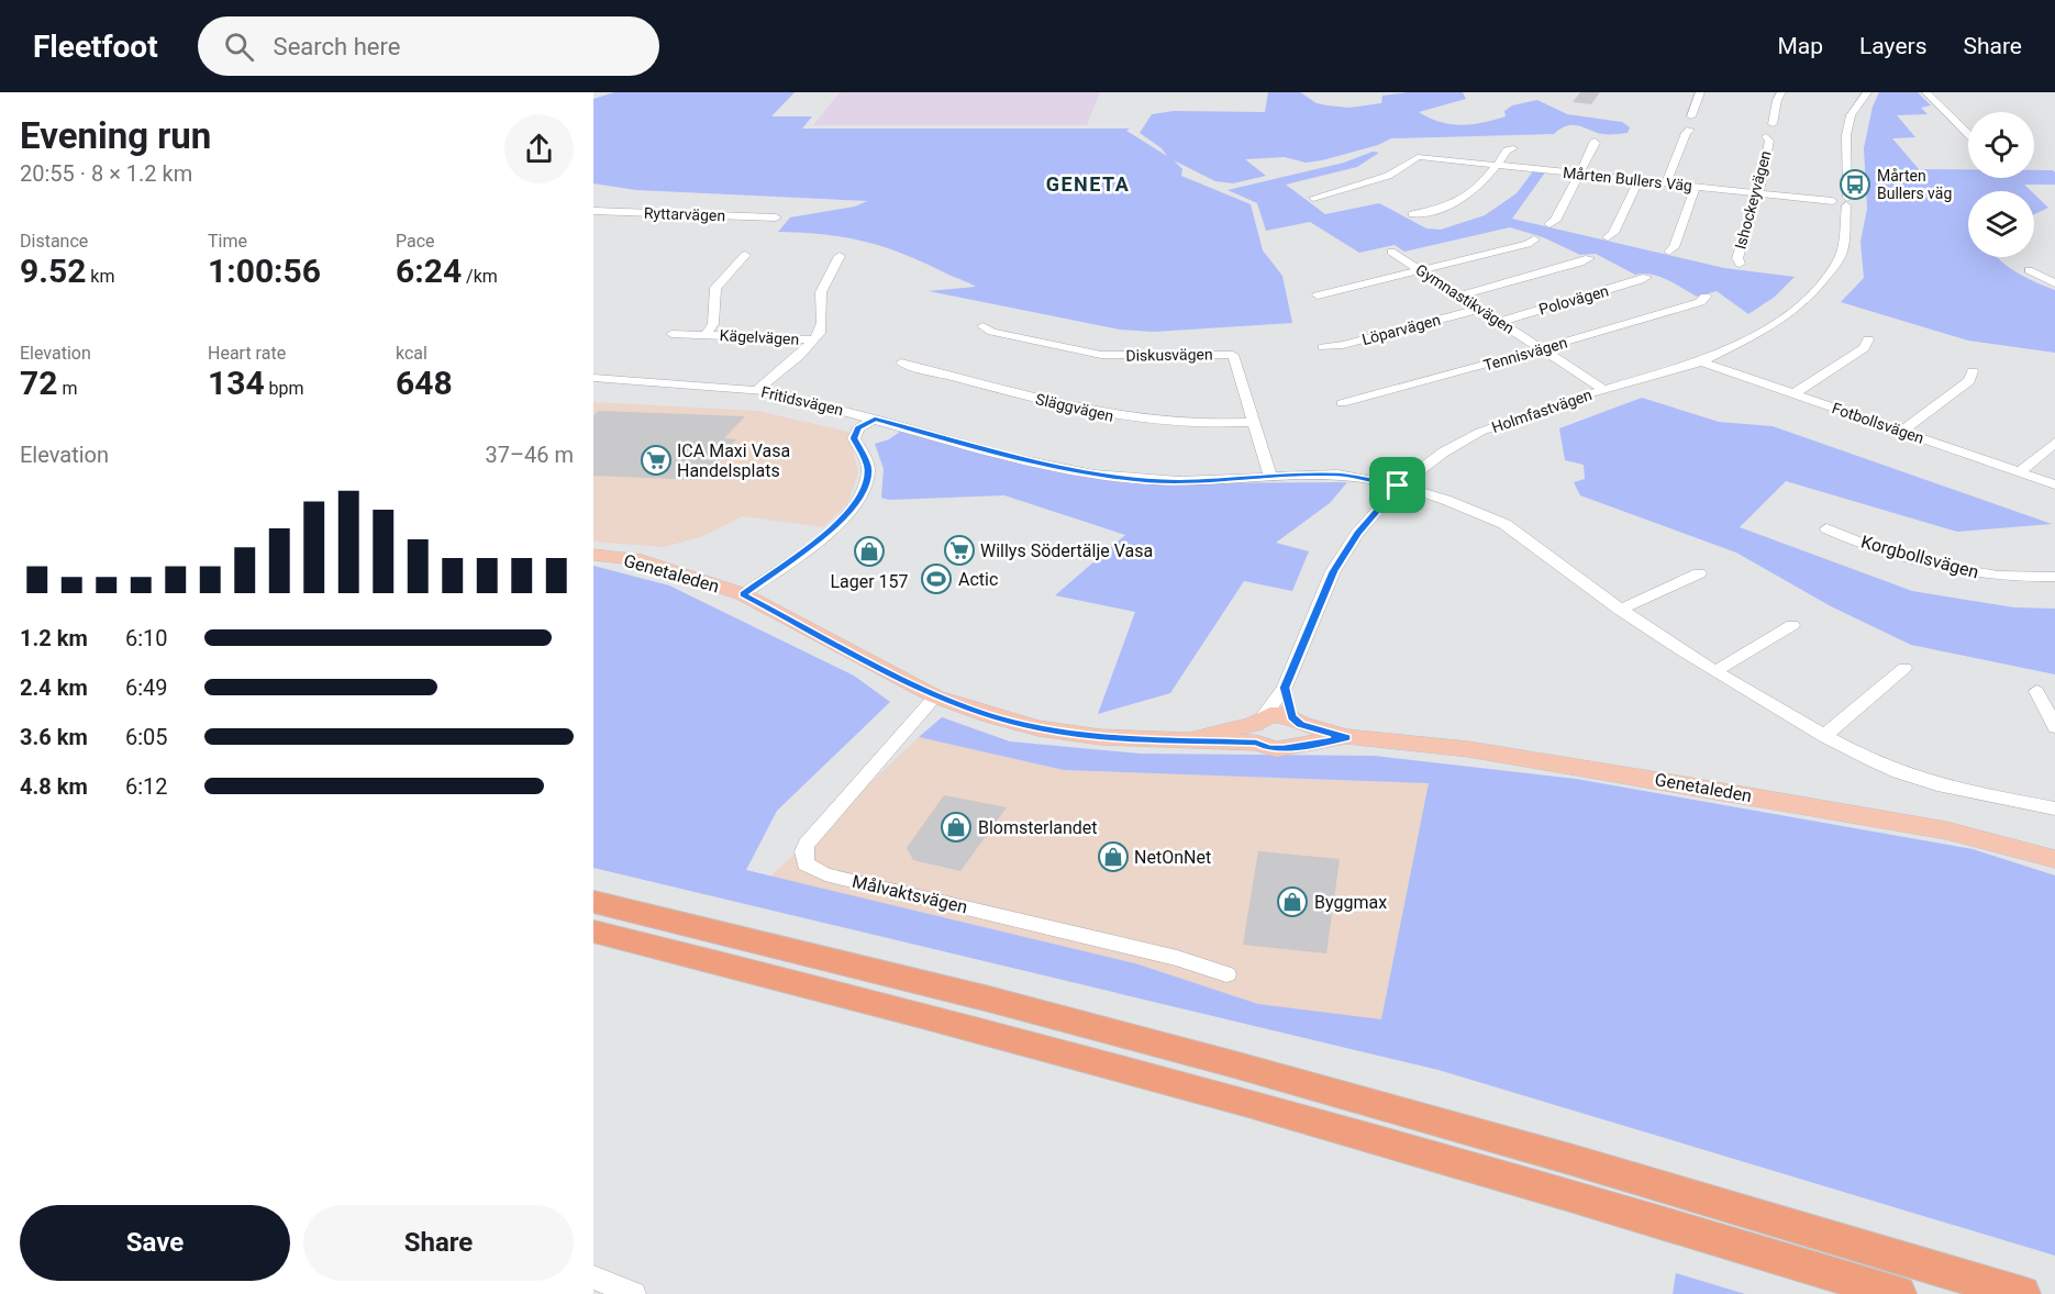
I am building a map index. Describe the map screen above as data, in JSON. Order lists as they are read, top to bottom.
{
  "streets": {
    "main road": ["Genetaleden"],
    "street": [
      "Mårten Bullers Väg",
      "Ishockeyvägen",
      "Ryttarvägen",
      "Gymnastikvägen",
      "Polovägen",
      "Löparvägen",
      "Kägelvägen",
      "Tennisvägen",
      "Diskusvägen",
      "Fritidsvägen",
      "Släggvägen",
      "Holmfastvägen",
      "Fotbollsvägen",
      "Korgbollsvägen",
      "Målvaktsvägen"
    ]
  },
  "crossings": [
    ["Mårten Bullers Väg", "Ishockeyvägen"],
    ["Mårten Bullers Väg", "Holmfastvägen"],
    ["Gymnastikvägen", "Polovägen"],
    ["Gymnastikvägen", "Löparvägen"],
    ["Gymnastikvägen", "Tennisvägen"],
    ["Gymnastikvägen", "Holmfastvägen"],
    ["Diskusvägen", "Fritidsvägen"],
    ["Diskusvägen", "Släggvägen"],
    ["Fritidsvägen", "Holmfastvägen"],
    ["Holmfastvägen", "Fotbollsvägen"],
    ["Holmfastvägen", "Genetaleden"],
    ["Genetaleden", "Målvaktsvägen"]
  ],
  "districts": ["GENETA"],
  "places": {
    "bus stop": ["Mårten Bullers väg"],
    "supermarket": ["ICA Maxi Vasa Handelsplats", "Willys Södertälje Vasa"],
    "shop": [
      "Lager 157",
      "Blomsterlandet",
      "NetOnNet",
      "Byggmax"
    ],
    "sports": ["Actic"]
  },
  "page": {
    "header": "Fleetfoot",
    "search": "Search here",
    "nav": ["Map", "Layers", "Share"],
    "heading": ["Evening run", "20:55 · 8 × 1.2 km"],
    "stats": [
      ["Distance", "9.52 km"],
      ["Time", "1:00:56"],
      ["Pace", "6:24 /km"],
      ["Elevation", "72 m"],
      ["Heart rate", "134 bpm"],
      ["kcal", "648"]
    ],
    "chart": ["Elevation", "37–46 m"],
    "list": [
      {
        "name": "1.2 km",
        "note": "6:10"
      },
      {
        "name": "2.4 km",
        "note": "6:49"
      },
      {
        "name": "3.6 km",
        "note": "6:05"
      },
      {
        "name": "4.8 km",
        "note": "6:12"
      }
    ],
    "buttons": ["Save", "Share"]
  }
}
